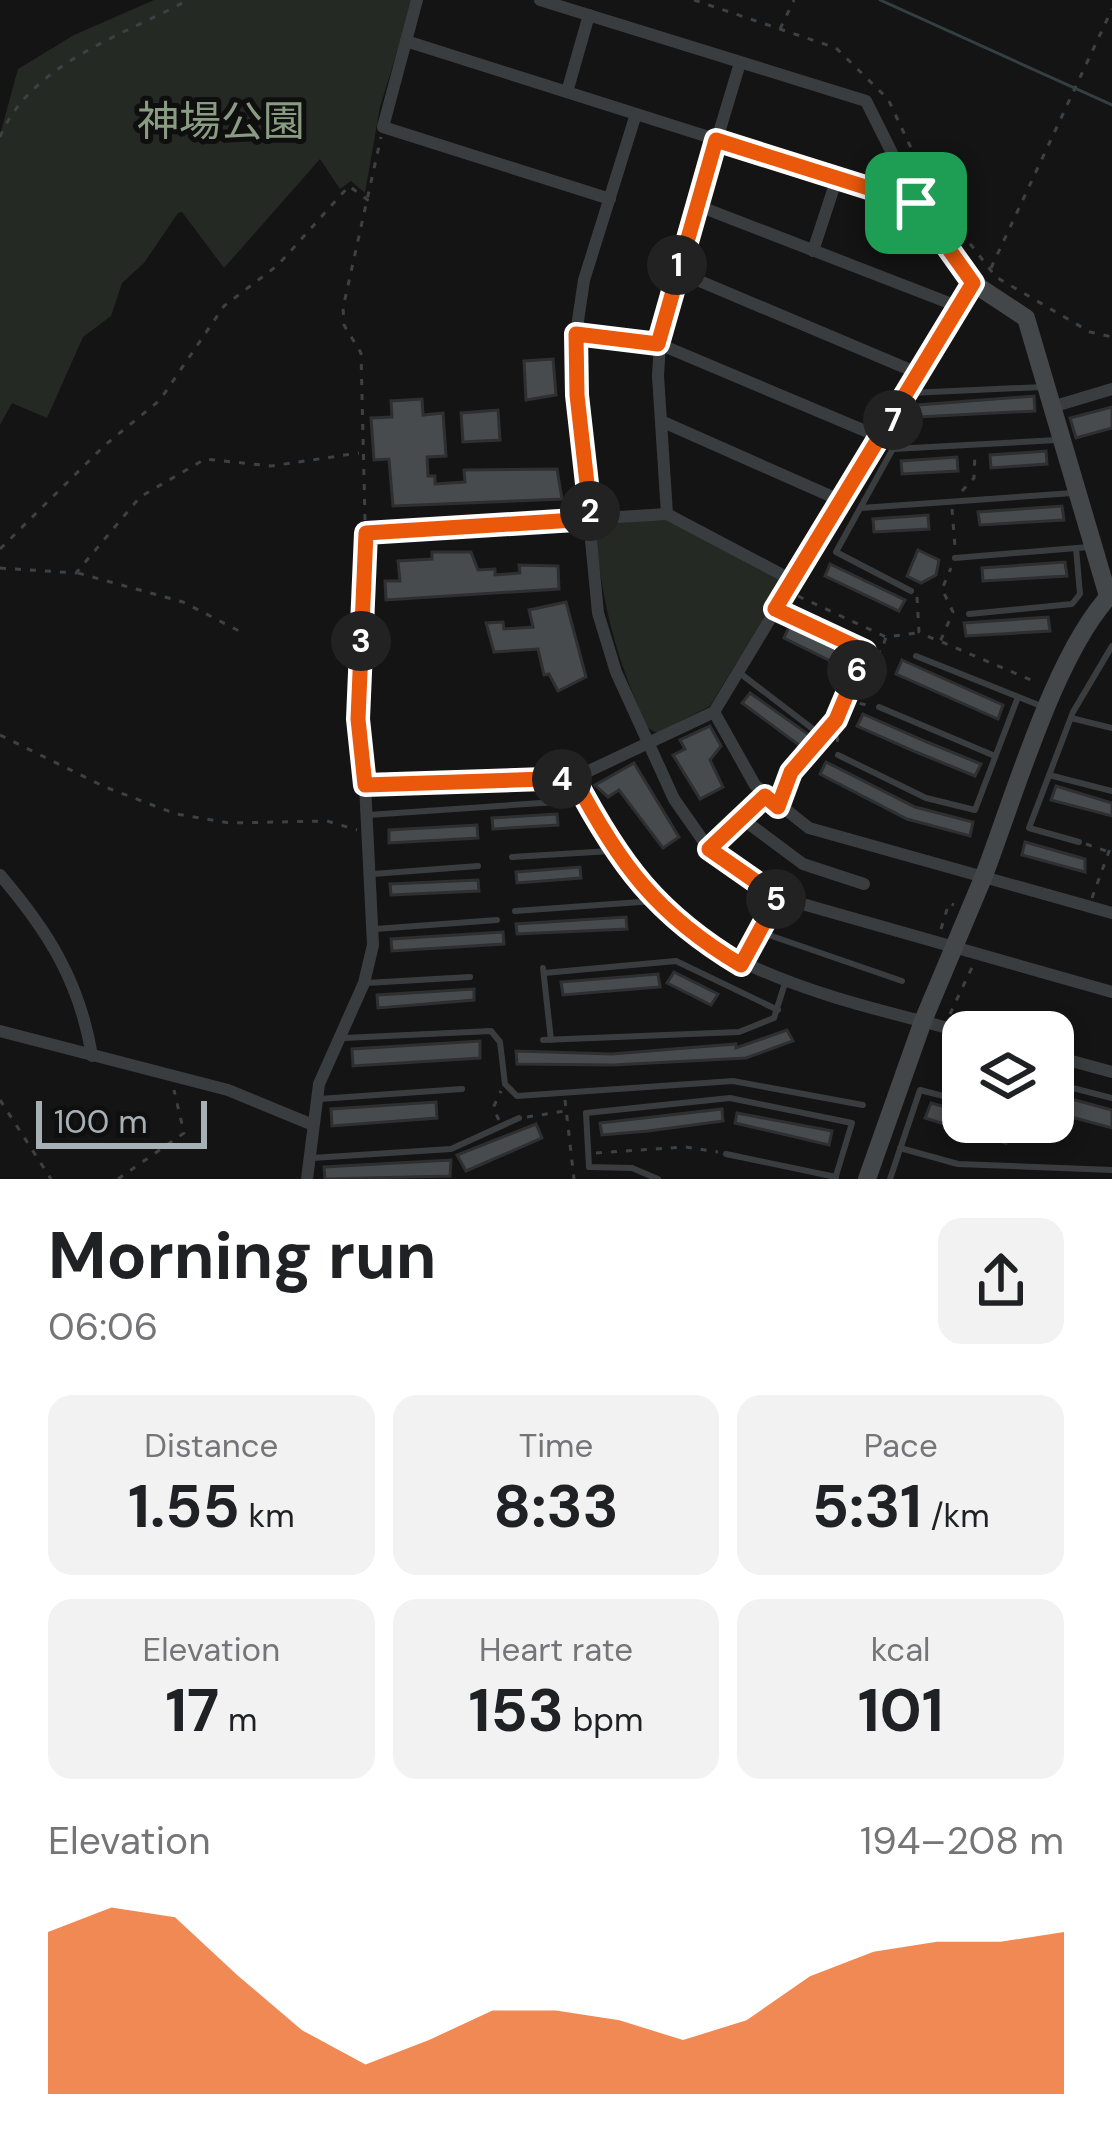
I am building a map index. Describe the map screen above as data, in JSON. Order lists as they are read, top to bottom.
{
  "parks": ["神場公園"],
  "scale_bar": "100 m",
  "page": {
    "pins": [
      "1",
      "7",
      "2",
      "3",
      "6",
      "4",
      "5"
    ],
    "scale": "100 m",
    "heading": ["Morning run", "06:06"],
    "stats": [
      ["Distance", "1.55 km"],
      ["Time", "8:33"],
      ["Pace", "5:31 /km"],
      ["Elevation", "17 m"],
      ["Heart rate", "153 bpm"],
      ["kcal", "101"]
    ],
    "chart": ["Elevation", "194–208 m"]
  }
}
